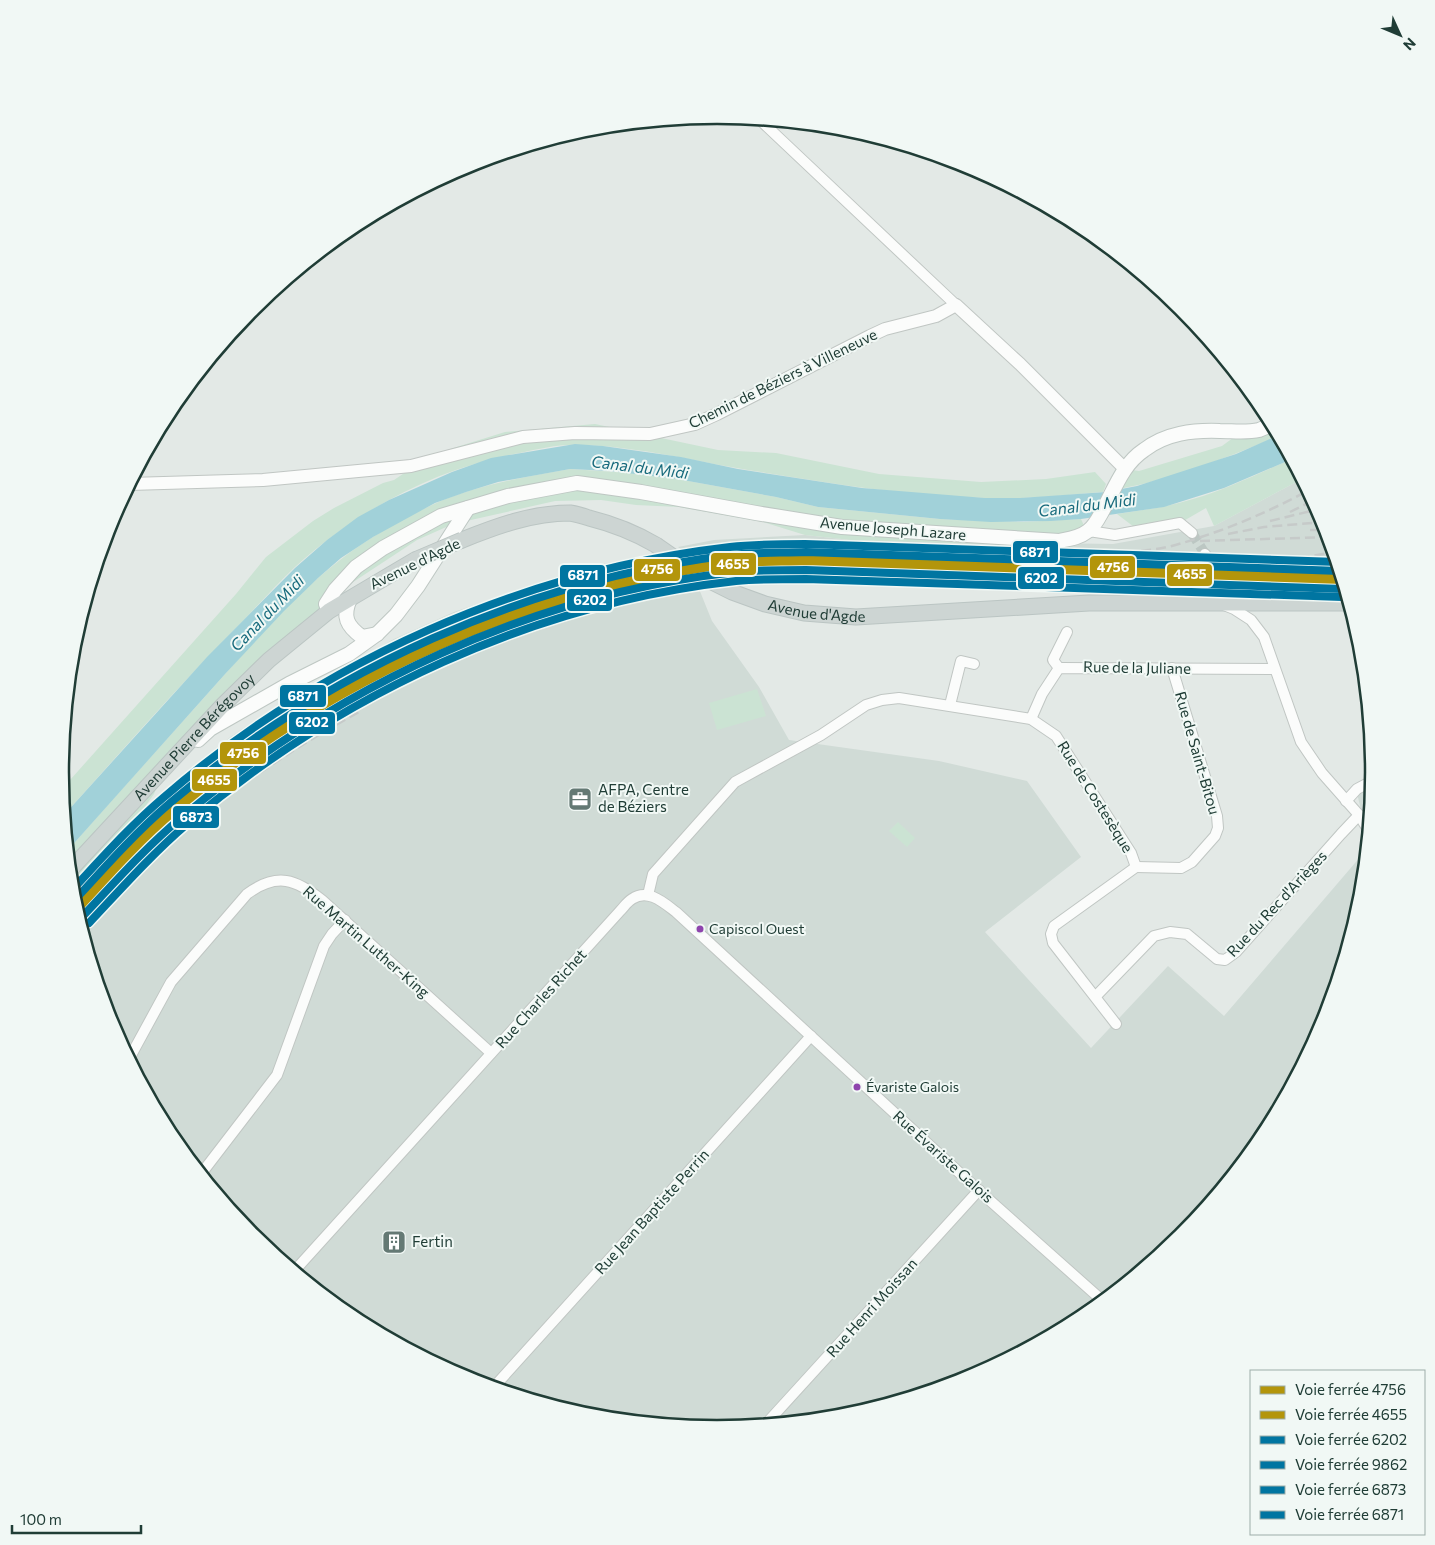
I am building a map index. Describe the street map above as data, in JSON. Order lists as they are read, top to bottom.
{
  "streets": {
    "main road": ["Avenue Joseph Lazare", "Avenue d'Agde", "Avenue Pierre Bérégovoy"],
    "street": [
      "Chemin de Béziers à Villeneuve",
      "Rue de la Juliane",
      "Rue de Saint-Bitou",
      "Rue de Costesèque",
      "Rue du Rec d'Arièges",
      "Rue Martin Luther-King",
      "Rue Charles Richet",
      "Rue Évariste Galois",
      "Rue Jean Baptiste Perrin",
      "Rue Henri Moissan"
    ]
  },
  "crossings": [
    ["Avenue Joseph Lazare", "Avenue d'Agde"],
    ["Avenue Joseph Lazare", "Avenue Pierre Bérégovoy"],
    ["Avenue d'Agde", "Avenue Pierre Bérégovoy"],
    ["Rue de la Juliane", "Rue de Saint-Bitou"],
    ["Rue de Saint-Bitou", "Rue de Costesèque"],
    ["Rue de Costesèque", "Rue Charles Richet"],
    ["Rue de Costesèque", "Rue Évariste Galois"],
    ["Rue Martin Luther-King", "Rue Charles Richet"],
    ["Rue Charles Richet", "Rue Évariste Galois"],
    ["Rue Évariste Galois", "Rue Jean Baptiste Perrin"],
    ["Rue Évariste Galois", "Rue Henri Moissan"]
  ],
  "water": ["Canal du Midi"],
  "places": {
    "office": ["AFPA, Centre de Béziers"],
    "other": ["Capiscol Ouest", "Évariste Galois"],
    "building": ["Fertin"]
  },
  "lines": [
    "rail line 6871",
    "rail line 9862",
    "rail line 4756",
    "rail line 4655",
    "rail line 6202",
    "rail line 6873"
  ],
  "legend": [
    "Voie ferrée 4756",
    "Voie ferrée 4655",
    "Voie ferrée 6202",
    "Voie ferrée 9862",
    "Voie ferrée 6873",
    "Voie ferrée 6871"
  ],
  "scale_bar": "100 m",
  "north": "bottom right"
}
